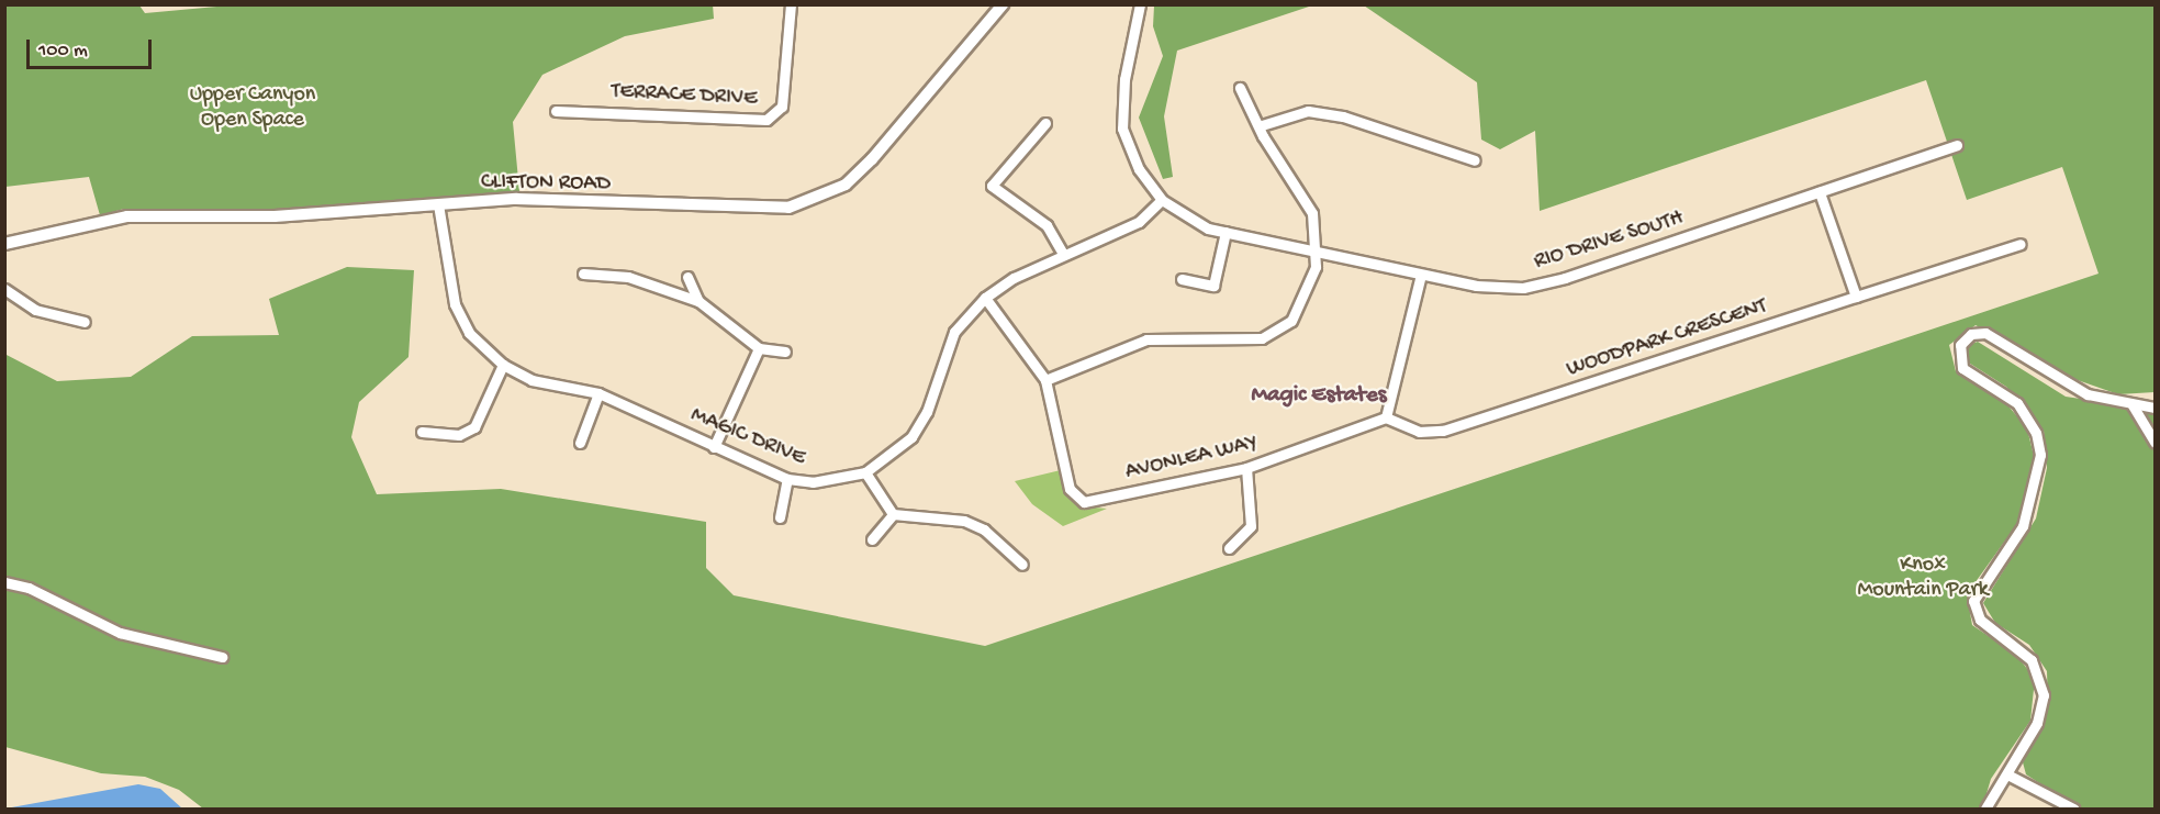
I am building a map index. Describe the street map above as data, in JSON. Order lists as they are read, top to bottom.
{
  "streets": {
    "street": [
      "TERRACE DRIVE",
      "CLIFTON ROAD",
      "RIO DRIVE SOUTH",
      "WOODPARK CRESCENT",
      "MAGIC DRIVE",
      "AVONLEA WAY"
    ]
  },
  "crossings": [
    ["CLIFTON ROAD", "MAGIC DRIVE"],
    ["RIO DRIVE SOUTH", "MAGIC DRIVE"],
    ["WOODPARK CRESCENT", "AVONLEA WAY"],
    ["MAGIC DRIVE", "AVONLEA WAY"]
  ],
  "districts": ["Magic Estates"],
  "parks": ["Upper Canyon Open Space", "Knox Mountain Park"],
  "scale_bar": "100 m"
}
